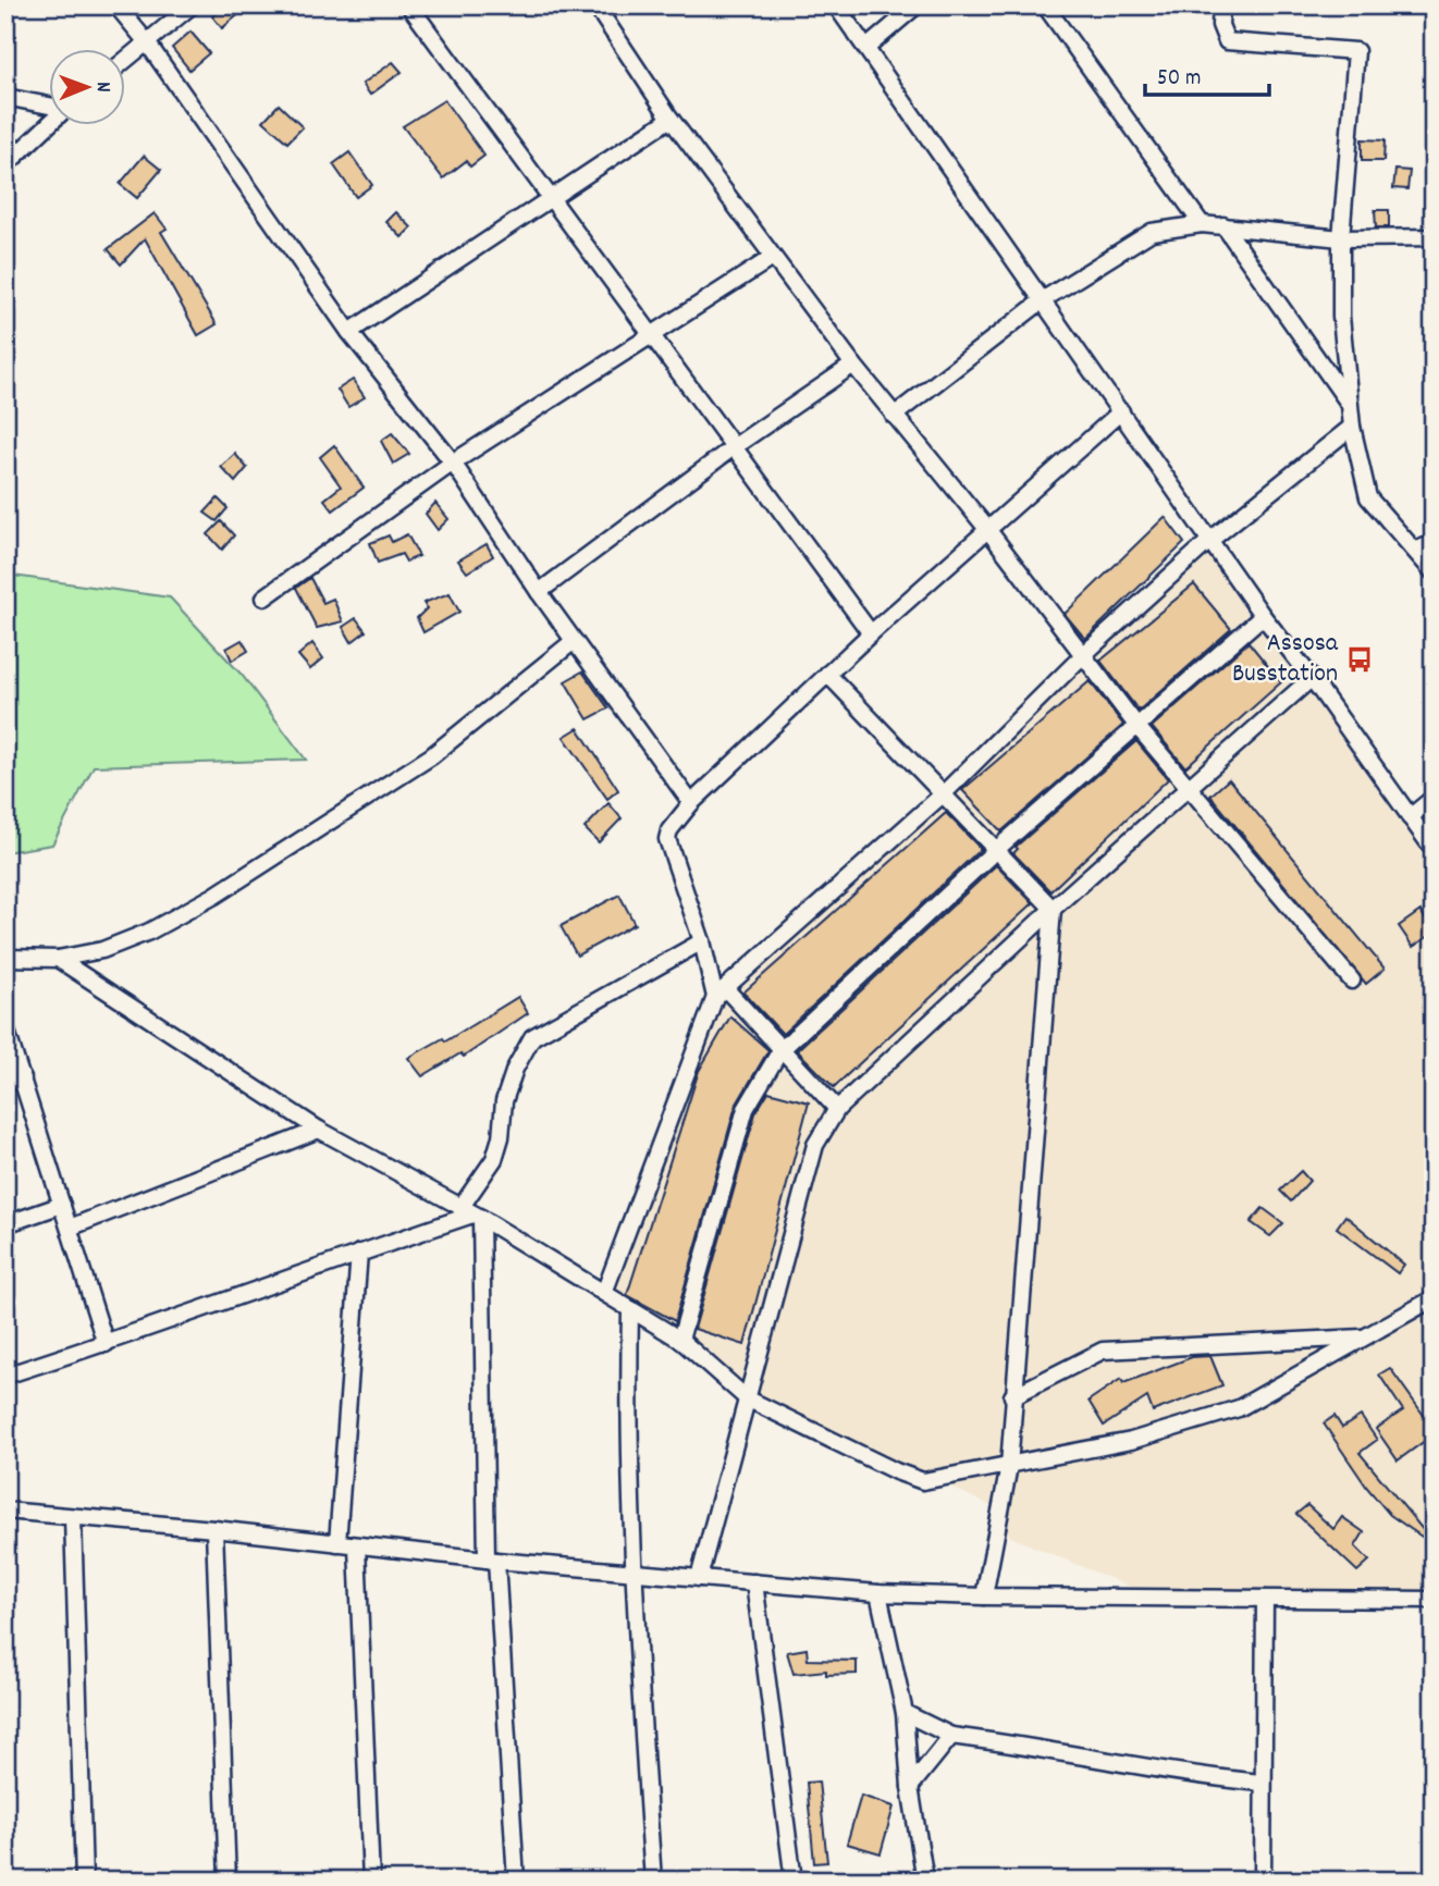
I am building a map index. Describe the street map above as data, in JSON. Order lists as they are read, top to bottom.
{
  "places": {
    "bus stop": ["Assosa Busstation"]
  },
  "scale_bar": "50 m",
  "north": "right"
}
